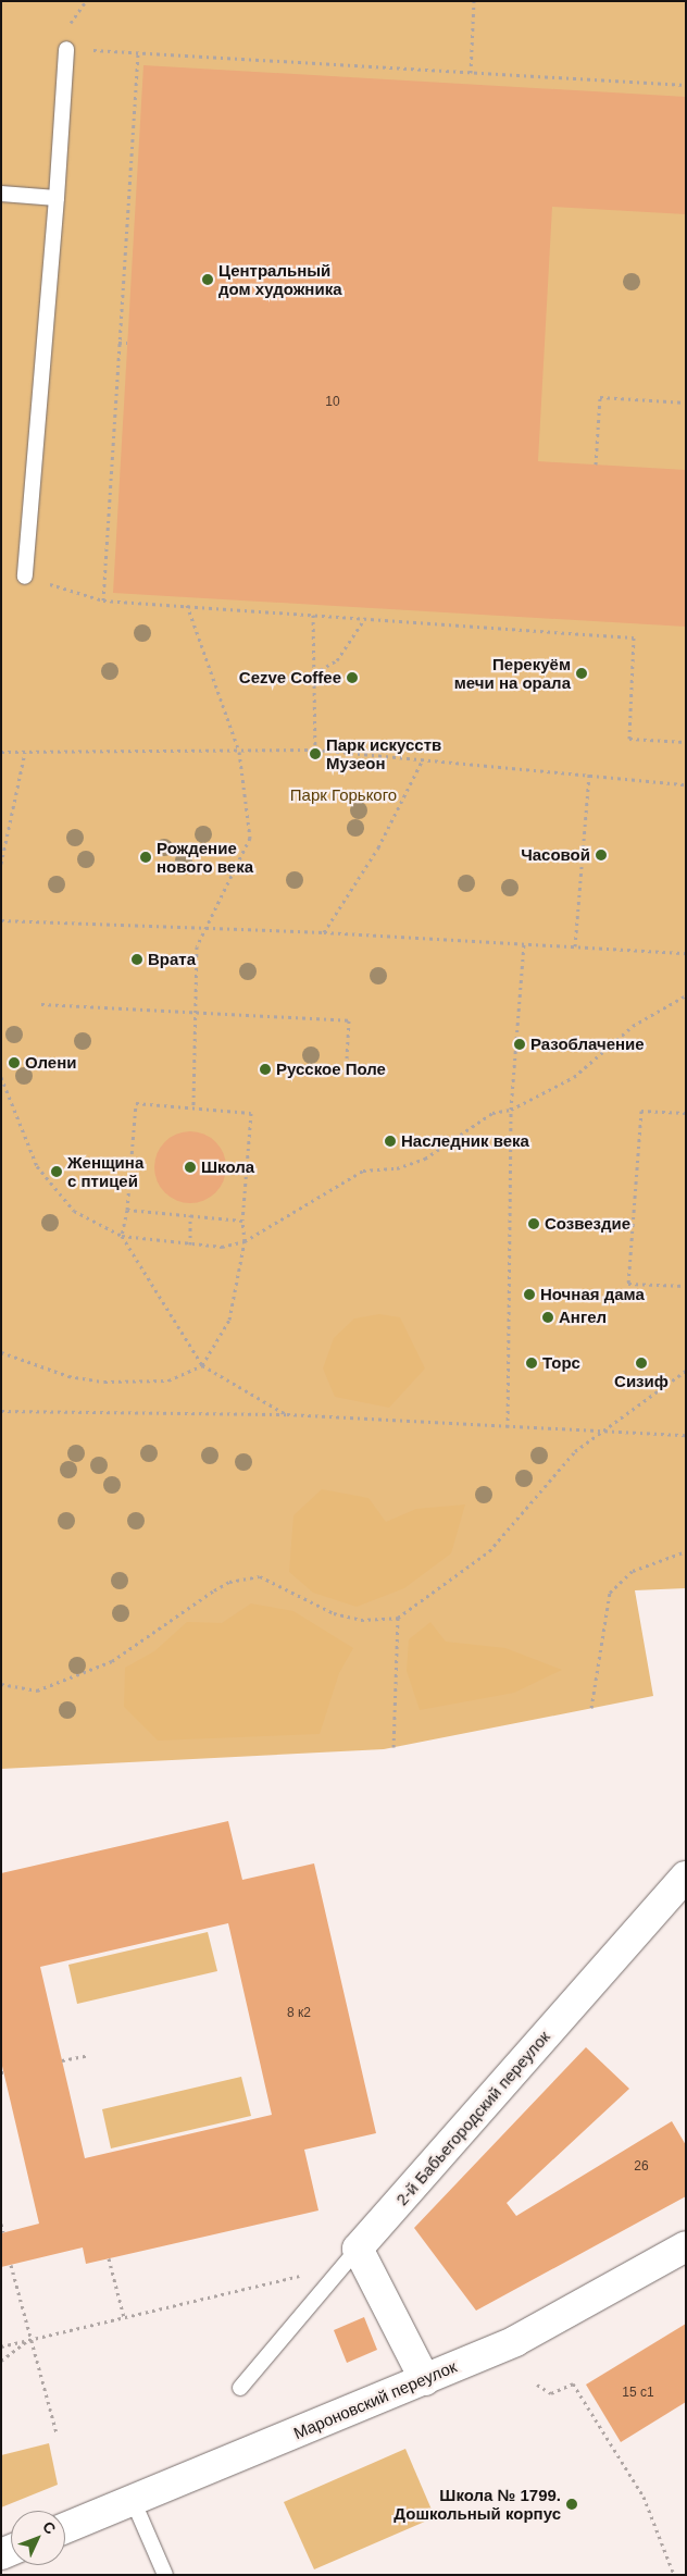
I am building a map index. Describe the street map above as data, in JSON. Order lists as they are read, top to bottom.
{
  "streets": {
    "street": ["2-й Бабьегородский переулок", "Мароновский переулок"]
  },
  "parks": ["Парк Горького"],
  "places": [
    "Центральный дом художника",
    "Перекуём мечи на орала",
    "Cezve Coffee",
    "Парк искусств Музеон",
    "Часовой",
    "Рождение нового века",
    "Врата",
    "Разоблачение",
    "Олени",
    "Русское Поле",
    "Наследник века",
    "Школа",
    "Женщина с птицей",
    "Созвездие",
    "Ночная дама",
    "Ангел",
    "Торс",
    "Сизиф",
    "Школа № 1799. Дошкольный корпус"
  ],
  "house_numbers": [
    "10",
    "8 к2",
    "26",
    "15 с1"
  ],
  "north": "top right"
}
